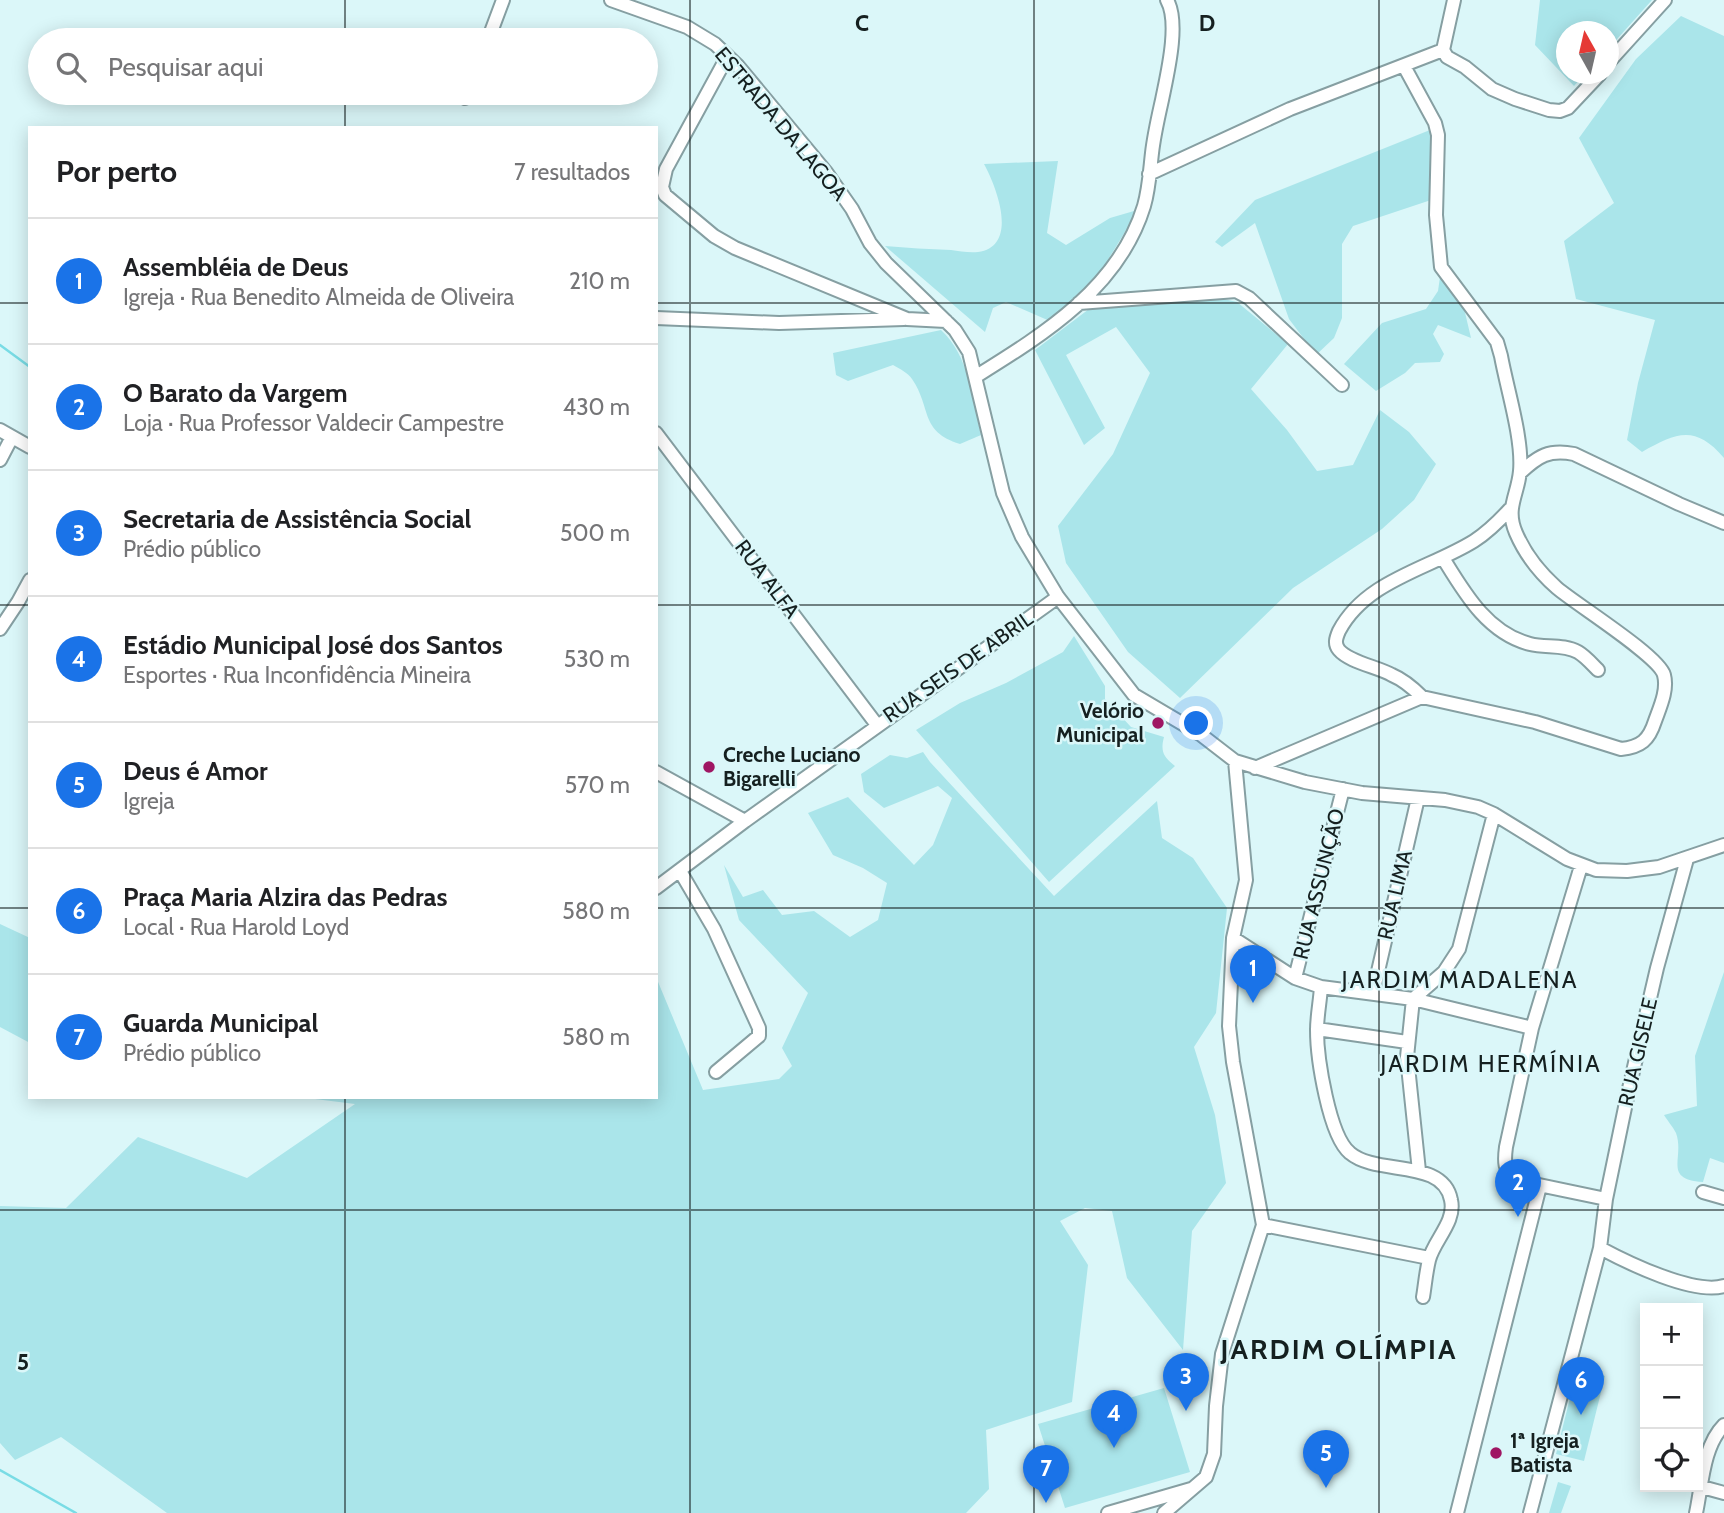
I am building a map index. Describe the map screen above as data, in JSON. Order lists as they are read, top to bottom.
{
  "streets": {
    "street": [
      "ESTRADA DA LAGOA",
      "RUA ALFA",
      "RUA SEIS DE ABRIL",
      "RUA ASSUNÇÃO",
      "RUA LIMA",
      "RUA GISELE"
    ]
  },
  "crossings": [
    ["ESTRADA DA LAGOA", "RUA SEIS DE ABRIL"],
    ["ESTRADA DA LAGOA", "RUA ASSUNÇÃO"],
    ["ESTRADA DA LAGOA", "RUA LIMA"],
    ["RUA ALFA", "RUA SEIS DE ABRIL"]
  ],
  "districts": ["JARDIM MADALENA", "JARDIM HERMÍNIA", "JARDIM OLÍMPIA"],
  "places": ["Velório Municipal", "Creche Luciano Bigarelli", "1ª Igreja Batista"],
  "north": "top",
  "page": {
    "search": "Pesquisar aqui",
    "heading": ["Por perto", "7 resultados"],
    "list": [
      {
        "mark": "1",
        "name": "Assembléia de Deus",
        "note": "Igreja · Rua Benedito Almeida de Oliveira",
        "value": "210 m"
      },
      {
        "mark": "2",
        "name": "O Barato da Vargem",
        "note": "Loja · Rua Professor Valdecir Campestre",
        "value": "430 m"
      },
      {
        "mark": "3",
        "name": "Secretaria de Assistência Social",
        "note": "Prédio público",
        "value": "500 m"
      },
      {
        "mark": "4",
        "name": "Estádio Municipal José dos Santos",
        "note": "Esportes · Rua Inconfidência Mineira",
        "value": "530 m"
      },
      {
        "mark": "5",
        "name": "Deus é Amor",
        "note": "Igreja",
        "value": "570 m"
      },
      {
        "mark": "6",
        "name": "Praça Maria Alzira das Pedras",
        "note": "Local · Rua Harold Loyd",
        "value": "580 m"
      },
      {
        "mark": "7",
        "name": "Guarda Municipal",
        "note": "Prédio público",
        "value": "580 m"
      }
    ],
    "pins": [
      "1",
      "2",
      "3",
      "6",
      "4",
      "5",
      "7"
    ],
    "map_buttons": ["+", "−"]
  },
  "grid": {
    "columns": ["C", "D"],
    "rows": ["5"]
  }
}
